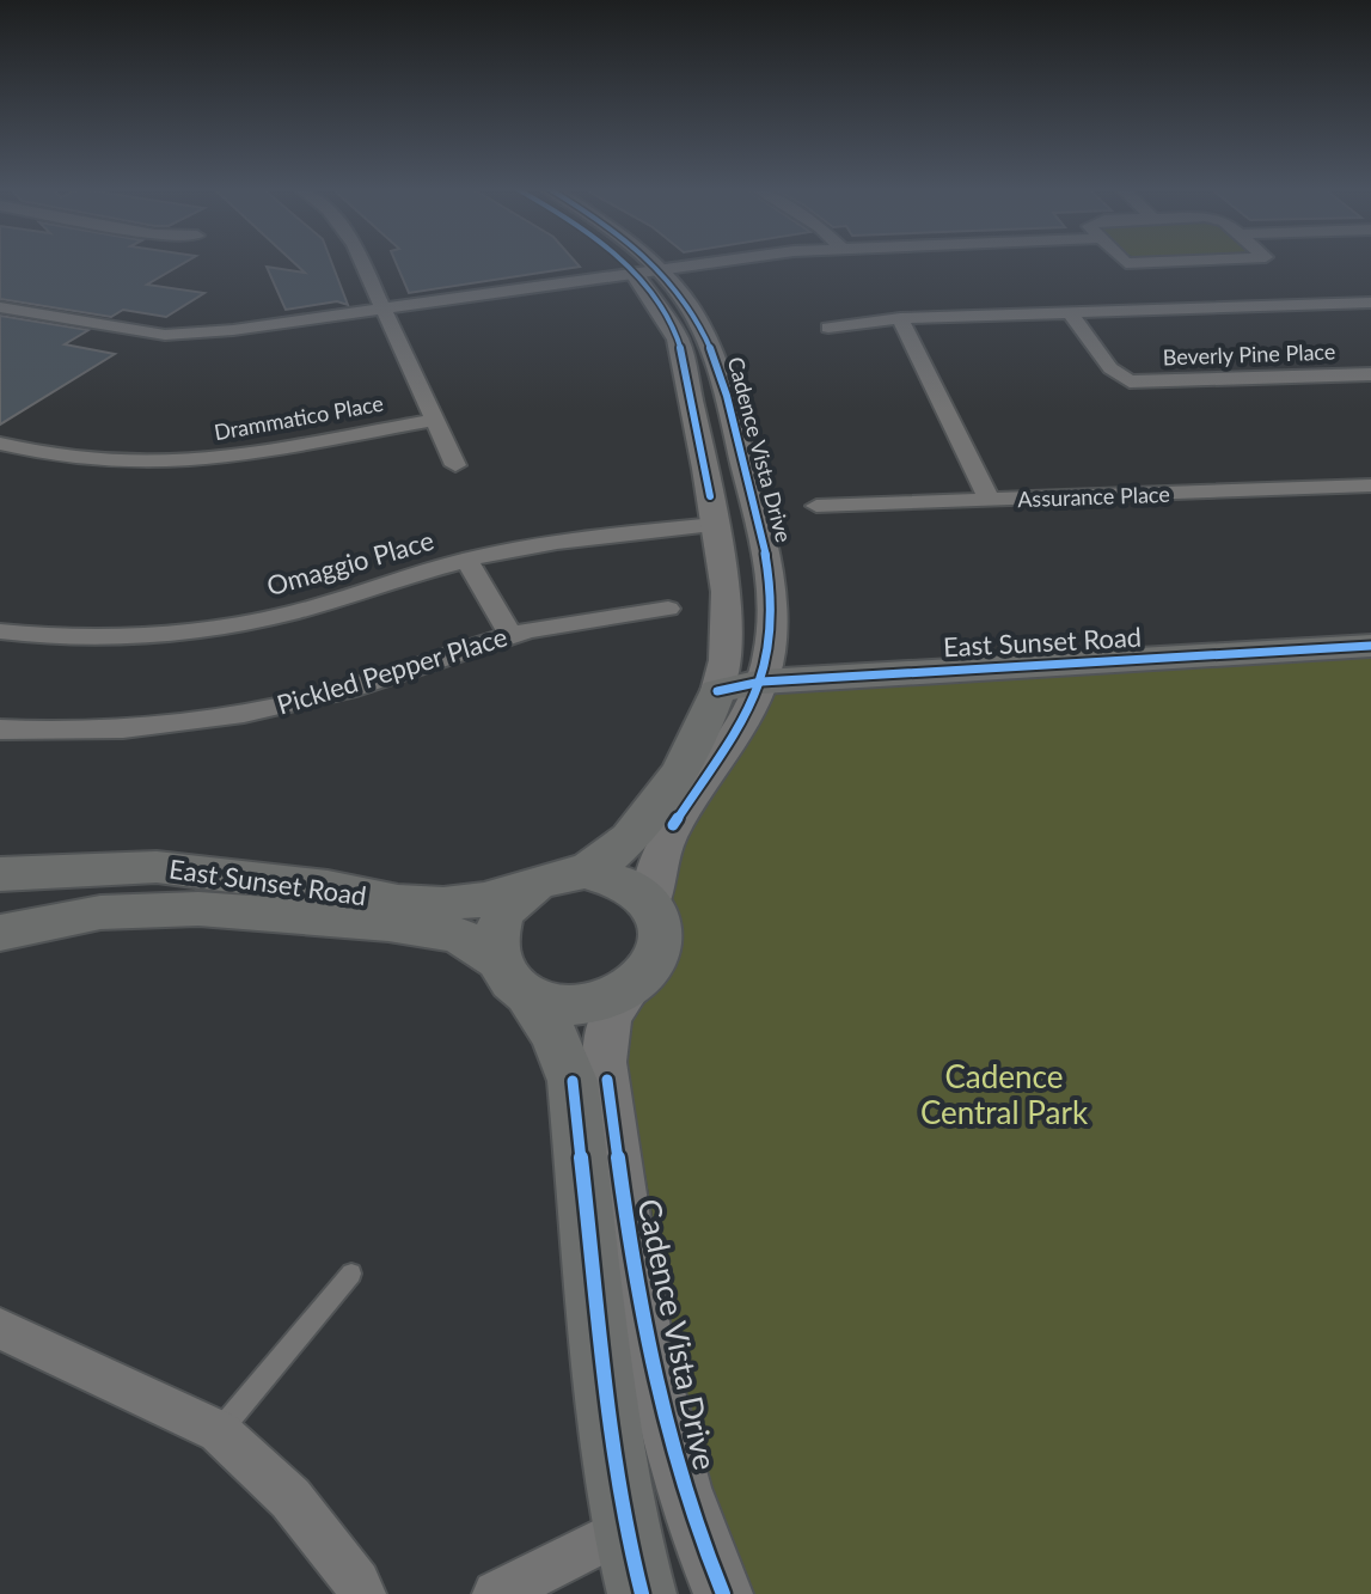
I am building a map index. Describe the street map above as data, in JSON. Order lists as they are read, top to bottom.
{
  "streets": {
    "main road": ["Cadence Vista Drive", "East Sunset Road"],
    "street": [
      "Beverly Pine Place",
      "Drammatico Place",
      "Assurance Place",
      "Omaggio Place",
      "Pickled Pepper Place"
    ]
  },
  "crossings": [
    ["Cadence Vista Drive", "Omaggio Place"],
    ["Cadence Vista Drive", "East Sunset Road"]
  ],
  "parks": ["Cadence Central Park"]
}
